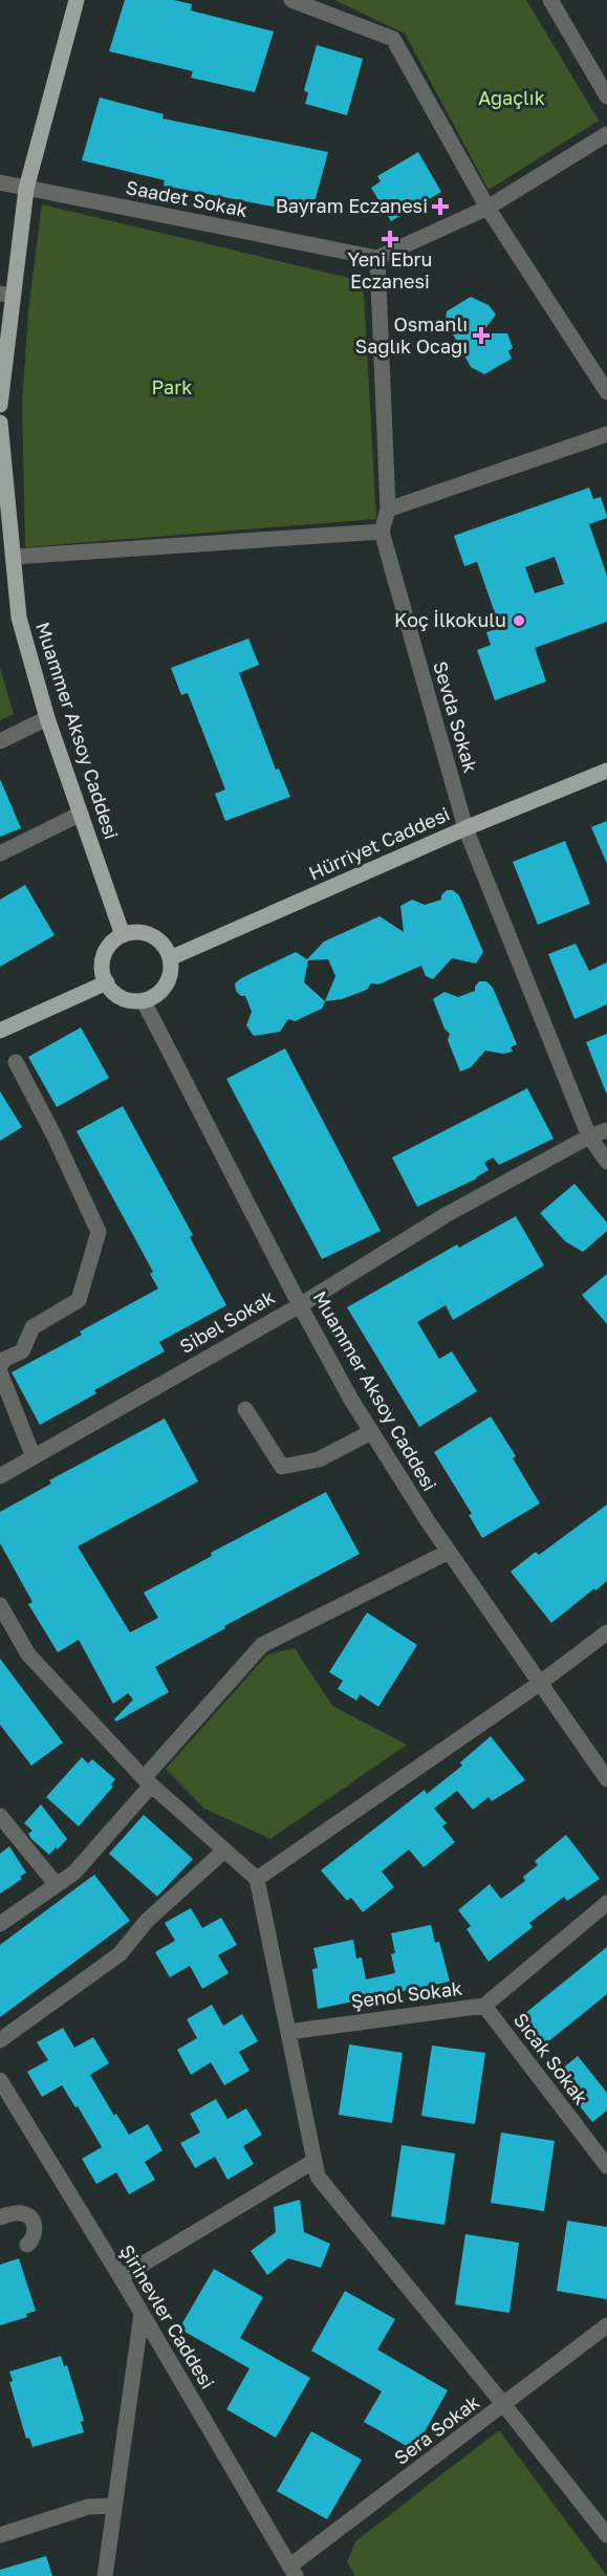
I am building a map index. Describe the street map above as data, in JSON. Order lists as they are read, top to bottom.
{
  "streets": {
    "main road": ["Muammer Aksoy Caddesi", "Hürriyet Caddesi"],
    "street": [
      "Saadet Sokak",
      "Sevda Sokak",
      "Sibel Sokak",
      "Şenol Sokak",
      "Sıcak Sokak",
      "Şirinevler Caddesi",
      "Sera Sokak"
    ]
  },
  "crossings": [
    ["Sevda Sokak", "Hürriyet Caddesi"],
    ["Sevda Sokak", "Sibel Sokak"],
    ["Muammer Aksoy Caddesi", "Hürriyet Caddesi"],
    ["Muammer Aksoy Caddesi", "Sibel Sokak"],
    ["Şenol Sokak", "Sıcak Sokak"],
    ["Şirinevler Caddesi", "Sera Sokak"]
  ],
  "parks": ["Ağaçlık", "Park"],
  "places": {
    "health": ["Bayram Eczanesi", "Yeni Ebru Eczanesi", "Osmanlı Sağlık Ocağı"],
    "other": ["Koç İlkokulu"]
  }
}
